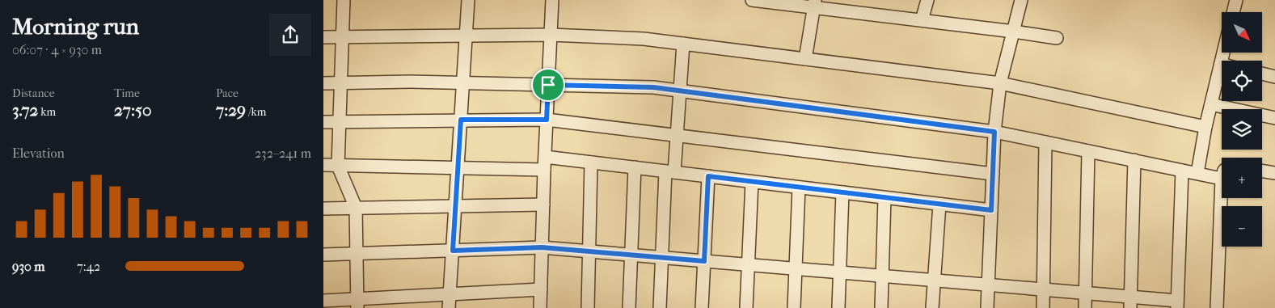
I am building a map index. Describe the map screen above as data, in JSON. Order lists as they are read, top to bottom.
{
  "north": "bottom right",
  "page": {
    "heading": ["Morning run", "06:07 · 4 × 930 m"],
    "map_buttons": ["+", "−"],
    "stats": [
      ["Distance", "3.72 km"],
      ["Time", "27:50"],
      ["Pace", "7:29 /km"]
    ],
    "chart": ["Elevation", "232–241 m"],
    "list": [
      {
        "name": "930 m",
        "note": "7:42"
      }
    ]
  }
}
